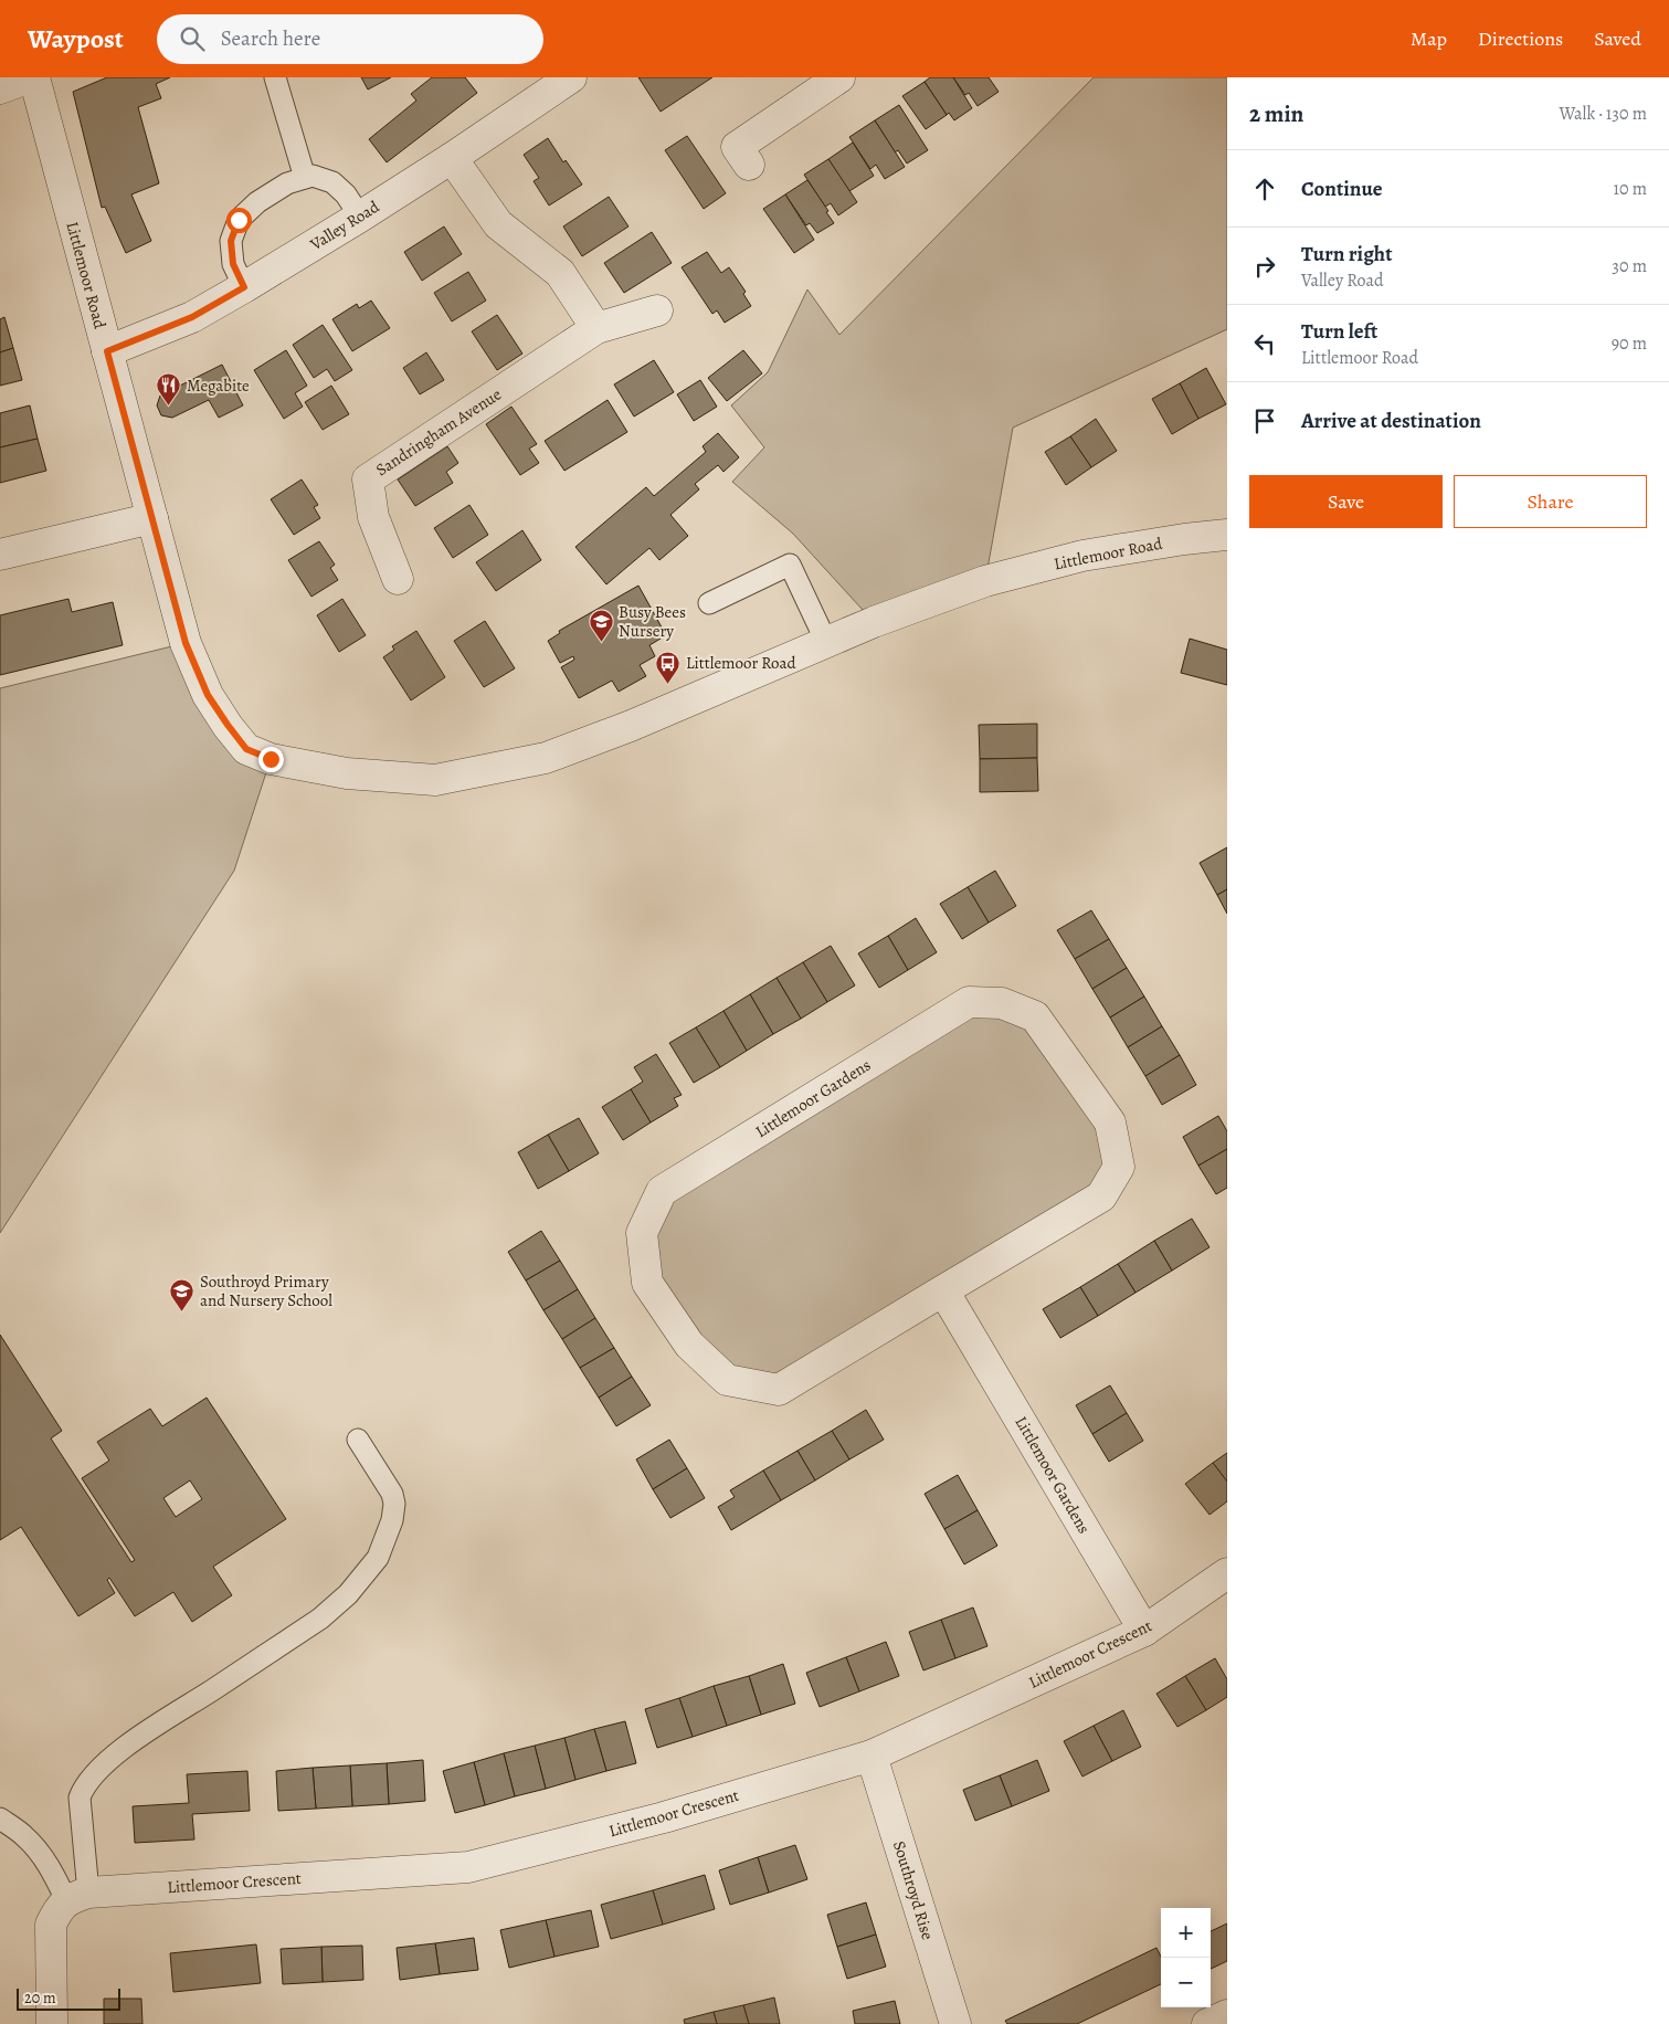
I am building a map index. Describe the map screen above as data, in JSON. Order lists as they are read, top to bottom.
{
  "streets": {
    "street": [
      "Valley Road",
      "Littlemoor Road",
      "Sandringham Avenue",
      "Littlemoor Gardens",
      "Littlemoor Crescent",
      "Southroyd Rise"
    ]
  },
  "crossings": [
    ["Valley Road", "Littlemoor Road"],
    ["Littlemoor Gardens", "Littlemoor Crescent"],
    ["Littlemoor Crescent", "Southroyd Rise"]
  ],
  "places": {
    "restaurant": ["Megabite"],
    "school or university": ["Busy Bees Nursery", "Southroyd Primary and Nursery School"],
    "bus stop": ["Littlemoor Road"]
  },
  "scale_bar": "20 m",
  "page": {
    "header": "Waypost",
    "search": "Search here",
    "nav": ["Map", "Directions", "Saved"],
    "heading": ["2 min", "Walk · 130 m"],
    "list": [
      ["Continue", "10 m"],
      ["Turn right", "Valley Road", "30 m"],
      ["Turn left", "Littlemoor Road", "90 m"],
      "Arrive at destination"
    ],
    "buttons": ["Save", "Share"],
    "map_buttons": ["+", "−"],
    "scale": "20 m"
  }
}
